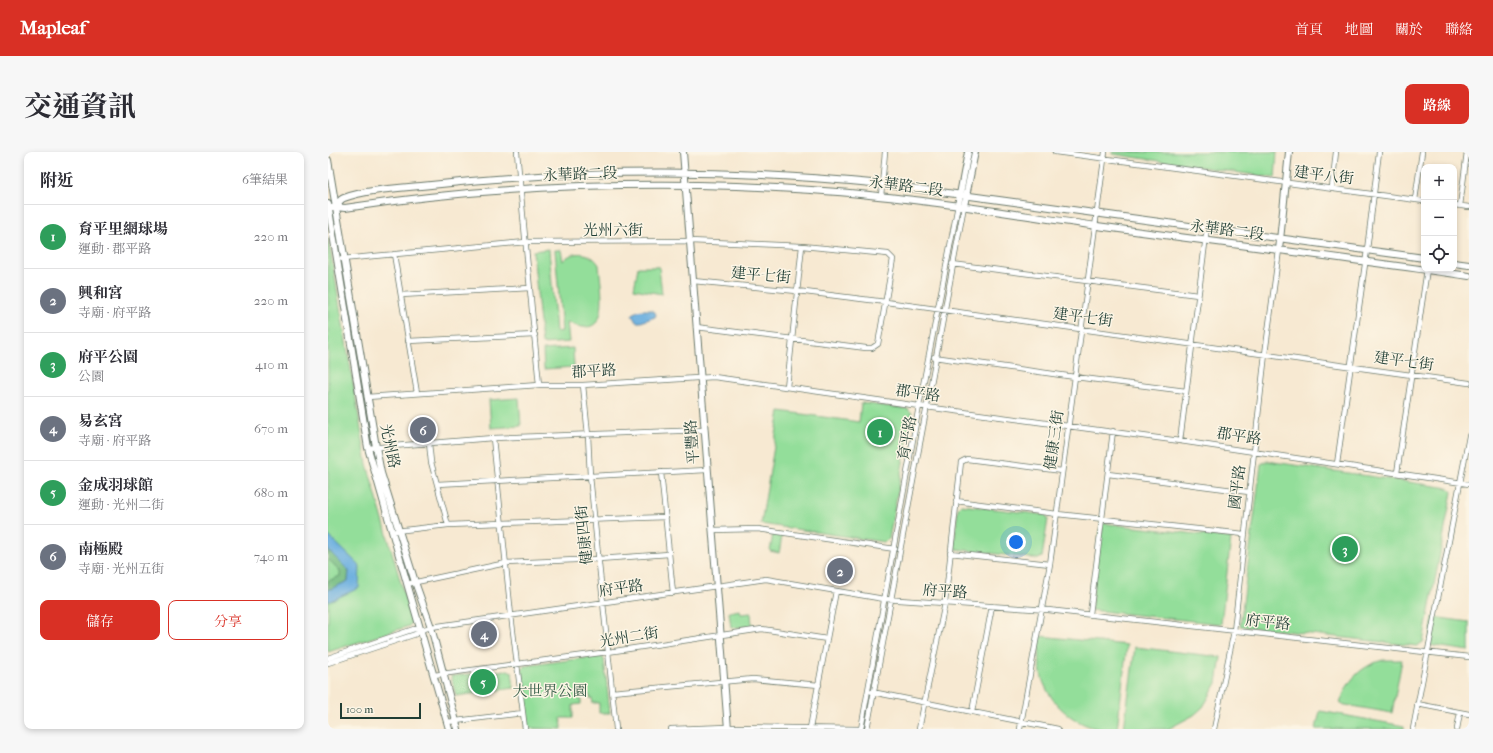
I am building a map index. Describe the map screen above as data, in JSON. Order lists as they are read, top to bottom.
{
  "streets": {
    "street": [
      "永華路二段",
      "建平八街",
      "光州六街",
      "建平七街",
      "郡平路",
      "育平路",
      "健康三街",
      "平豐路",
      "光州路",
      "國平路",
      "健康四街",
      "府平路",
      "光州二街"
    ]
  },
  "crossings": [
    ["永華路二段", "育平路"],
    ["永華路二段", "健康三街"],
    ["永華路二段", "平豐路"],
    ["永華路二段", "光州路"],
    ["永華路二段", "國平路"],
    ["建平八街", "健康三街"],
    ["建平八街", "國平路"],
    ["光州六街", "建平七街"],
    ["光州六街", "平豐路"],
    ["光州六街", "光州路"],
    ["建平七街", "育平路"],
    ["建平七街", "健康三街"],
    ["建平七街", "平豐路"],
    ["建平七街", "國平路"],
    ["郡平路", "育平路"],
    ["郡平路", "健康三街"],
    ["郡平路", "平豐路"],
    ["郡平路", "光州路"],
    ["郡平路", "國平路"],
    ["郡平路", "健康四街"],
    ["育平路", "府平路"],
    ["健康三街", "府平路"],
    ["平豐路", "府平路"],
    ["平豐路", "光州二街"],
    ["光州路", "府平路"],
    ["光州路", "光州二街"],
    ["國平路", "府平路"],
    ["健康四街", "府平路"],
    ["健康四街", "光州二街"]
  ],
  "parks": ["大世界公園"],
  "scale_bar": "100 m",
  "page": {
    "header": "Mapleaf",
    "nav": [
      "首頁",
      "地圖",
      "關於",
      "聯絡"
    ],
    "title": "交通資訊",
    "buttons": [
      "路線",
      ["儲存", "分享"]
    ],
    "heading": ["附近", "6筆結果"],
    "map_buttons": ["+", "−"],
    "list": [
      {
        "mark": "1",
        "name": "育平里網球場",
        "note": "運動 · 郡平路",
        "value": "220 m"
      },
      {
        "mark": "2",
        "name": "興和宮",
        "note": "寺廟 · 府平路",
        "value": "220 m"
      },
      {
        "mark": "3",
        "name": "府平公園",
        "note": "公園",
        "value": "410 m"
      },
      {
        "mark": "4",
        "name": "易玄宮",
        "note": "寺廟 · 府平路",
        "value": "670 m"
      },
      {
        "mark": "5",
        "name": "金成羽球館",
        "note": "運動 · 光州二街",
        "value": "680 m"
      },
      {
        "mark": "6",
        "name": "南極殿",
        "note": "寺廟 · 光州五街",
        "value": "740 m"
      }
    ],
    "pins": [
      "6",
      "1",
      "3",
      "2",
      "4",
      "5"
    ],
    "scale": "100 m"
  }
}
